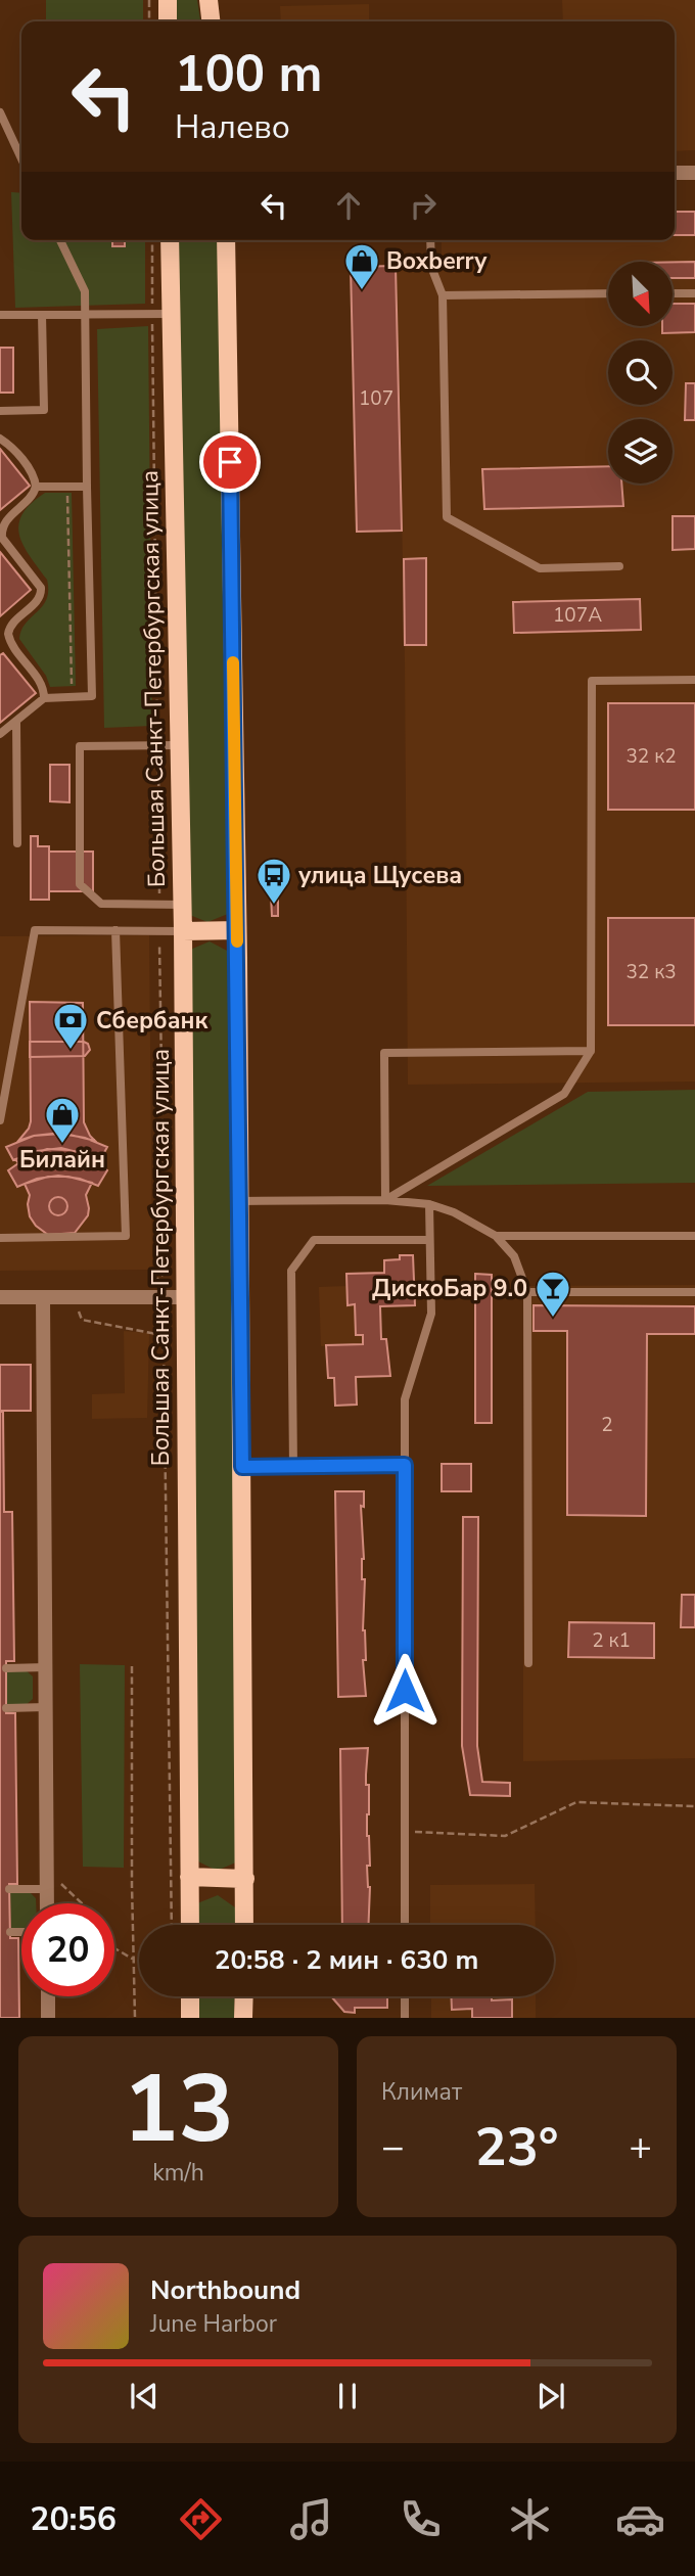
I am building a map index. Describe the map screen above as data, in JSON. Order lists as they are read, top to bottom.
{
  "streets": {
    "main road": ["Большая Санкт-Петербургская улица"]
  },
  "places": {
    "shop": ["Boxberry", "Билайн"],
    "bus stop": ["улица Щусева"],
    "bank": ["Сбербанк"],
    "bar": ["ДискоБар 9.0"]
  },
  "house_numbers": [
    "107",
    "107А",
    "32 к2",
    "32 к3",
    "2",
    "2 к1"
  ],
  "north": "bottom right",
  "page": {
    "turn": ["100 m", "Налево"],
    "limit": "20",
    "trip": "20:58 · 2 мин · 630 m",
    "tile": [
      ["13", "km/h"],
      "Климат"
    ],
    "heat": ["−", "23°", "+"],
    "song": ["Northbound", "June Harbor"],
    "tabs": "20:56"
  }
}
